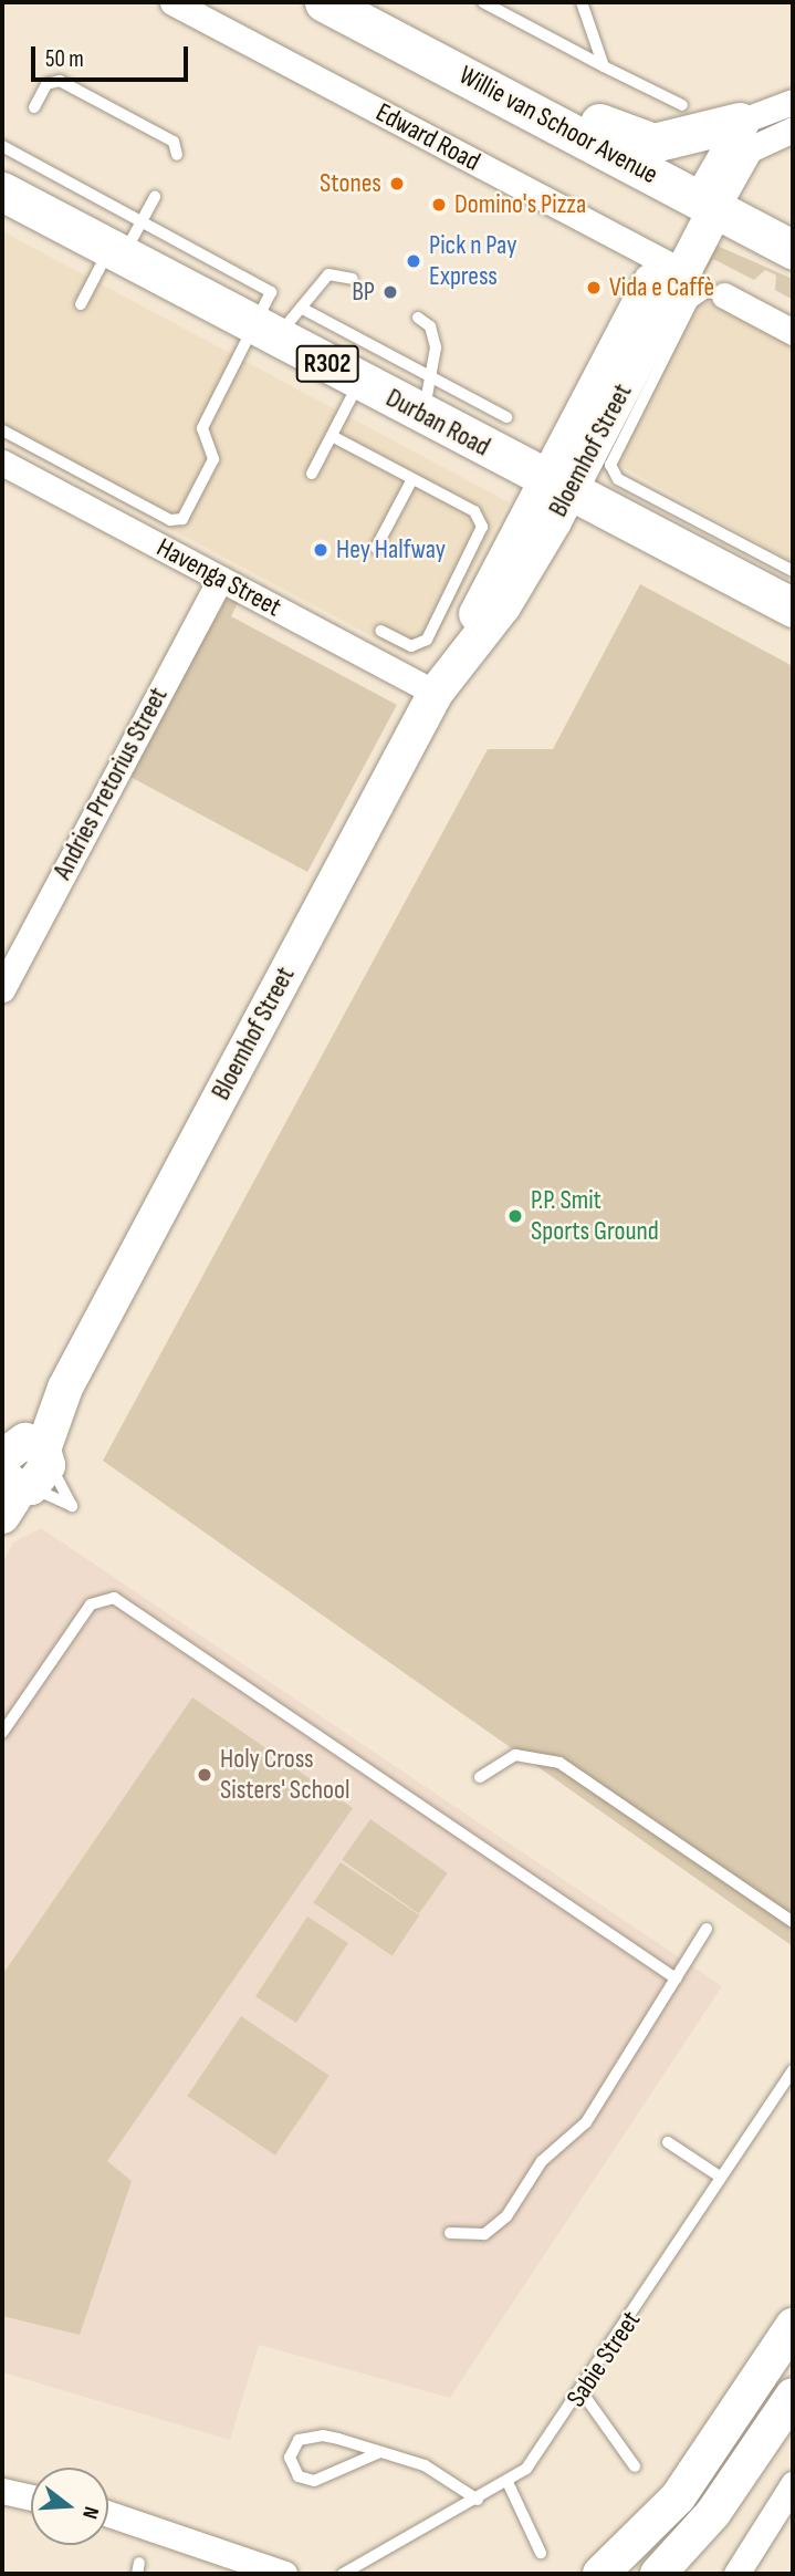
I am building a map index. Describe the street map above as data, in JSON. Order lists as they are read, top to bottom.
{
  "streets": {
    "main road": ["Willie van Schoor Avenue", "R302", "Durban Road"],
    "street": [
      "Edward Road",
      "Bloemhof Street",
      "Havenga Street",
      "Andries Pretorius Street"
    ],
    "lane": ["Sabie Street"]
  },
  "crossings": [
    ["Willie van Schoor Avenue", "Bloemhof Street"],
    ["Edward Road", "Bloemhof Street"],
    ["Durban Road", "Bloemhof Street"],
    ["Bloemhof Street", "Havenga Street"],
    ["Havenga Street", "Andries Pretorius Street"]
  ],
  "places": [
    "Stones",
    "Domino's Pizza",
    "Pick n Pay Express",
    "Vida e Caffè",
    "BP",
    "Hey Halfway",
    "P.P. Smit Sports Ground",
    "Holy Cross Sisters' School"
  ],
  "scale_bar": "50 m",
  "north": "right"
}
